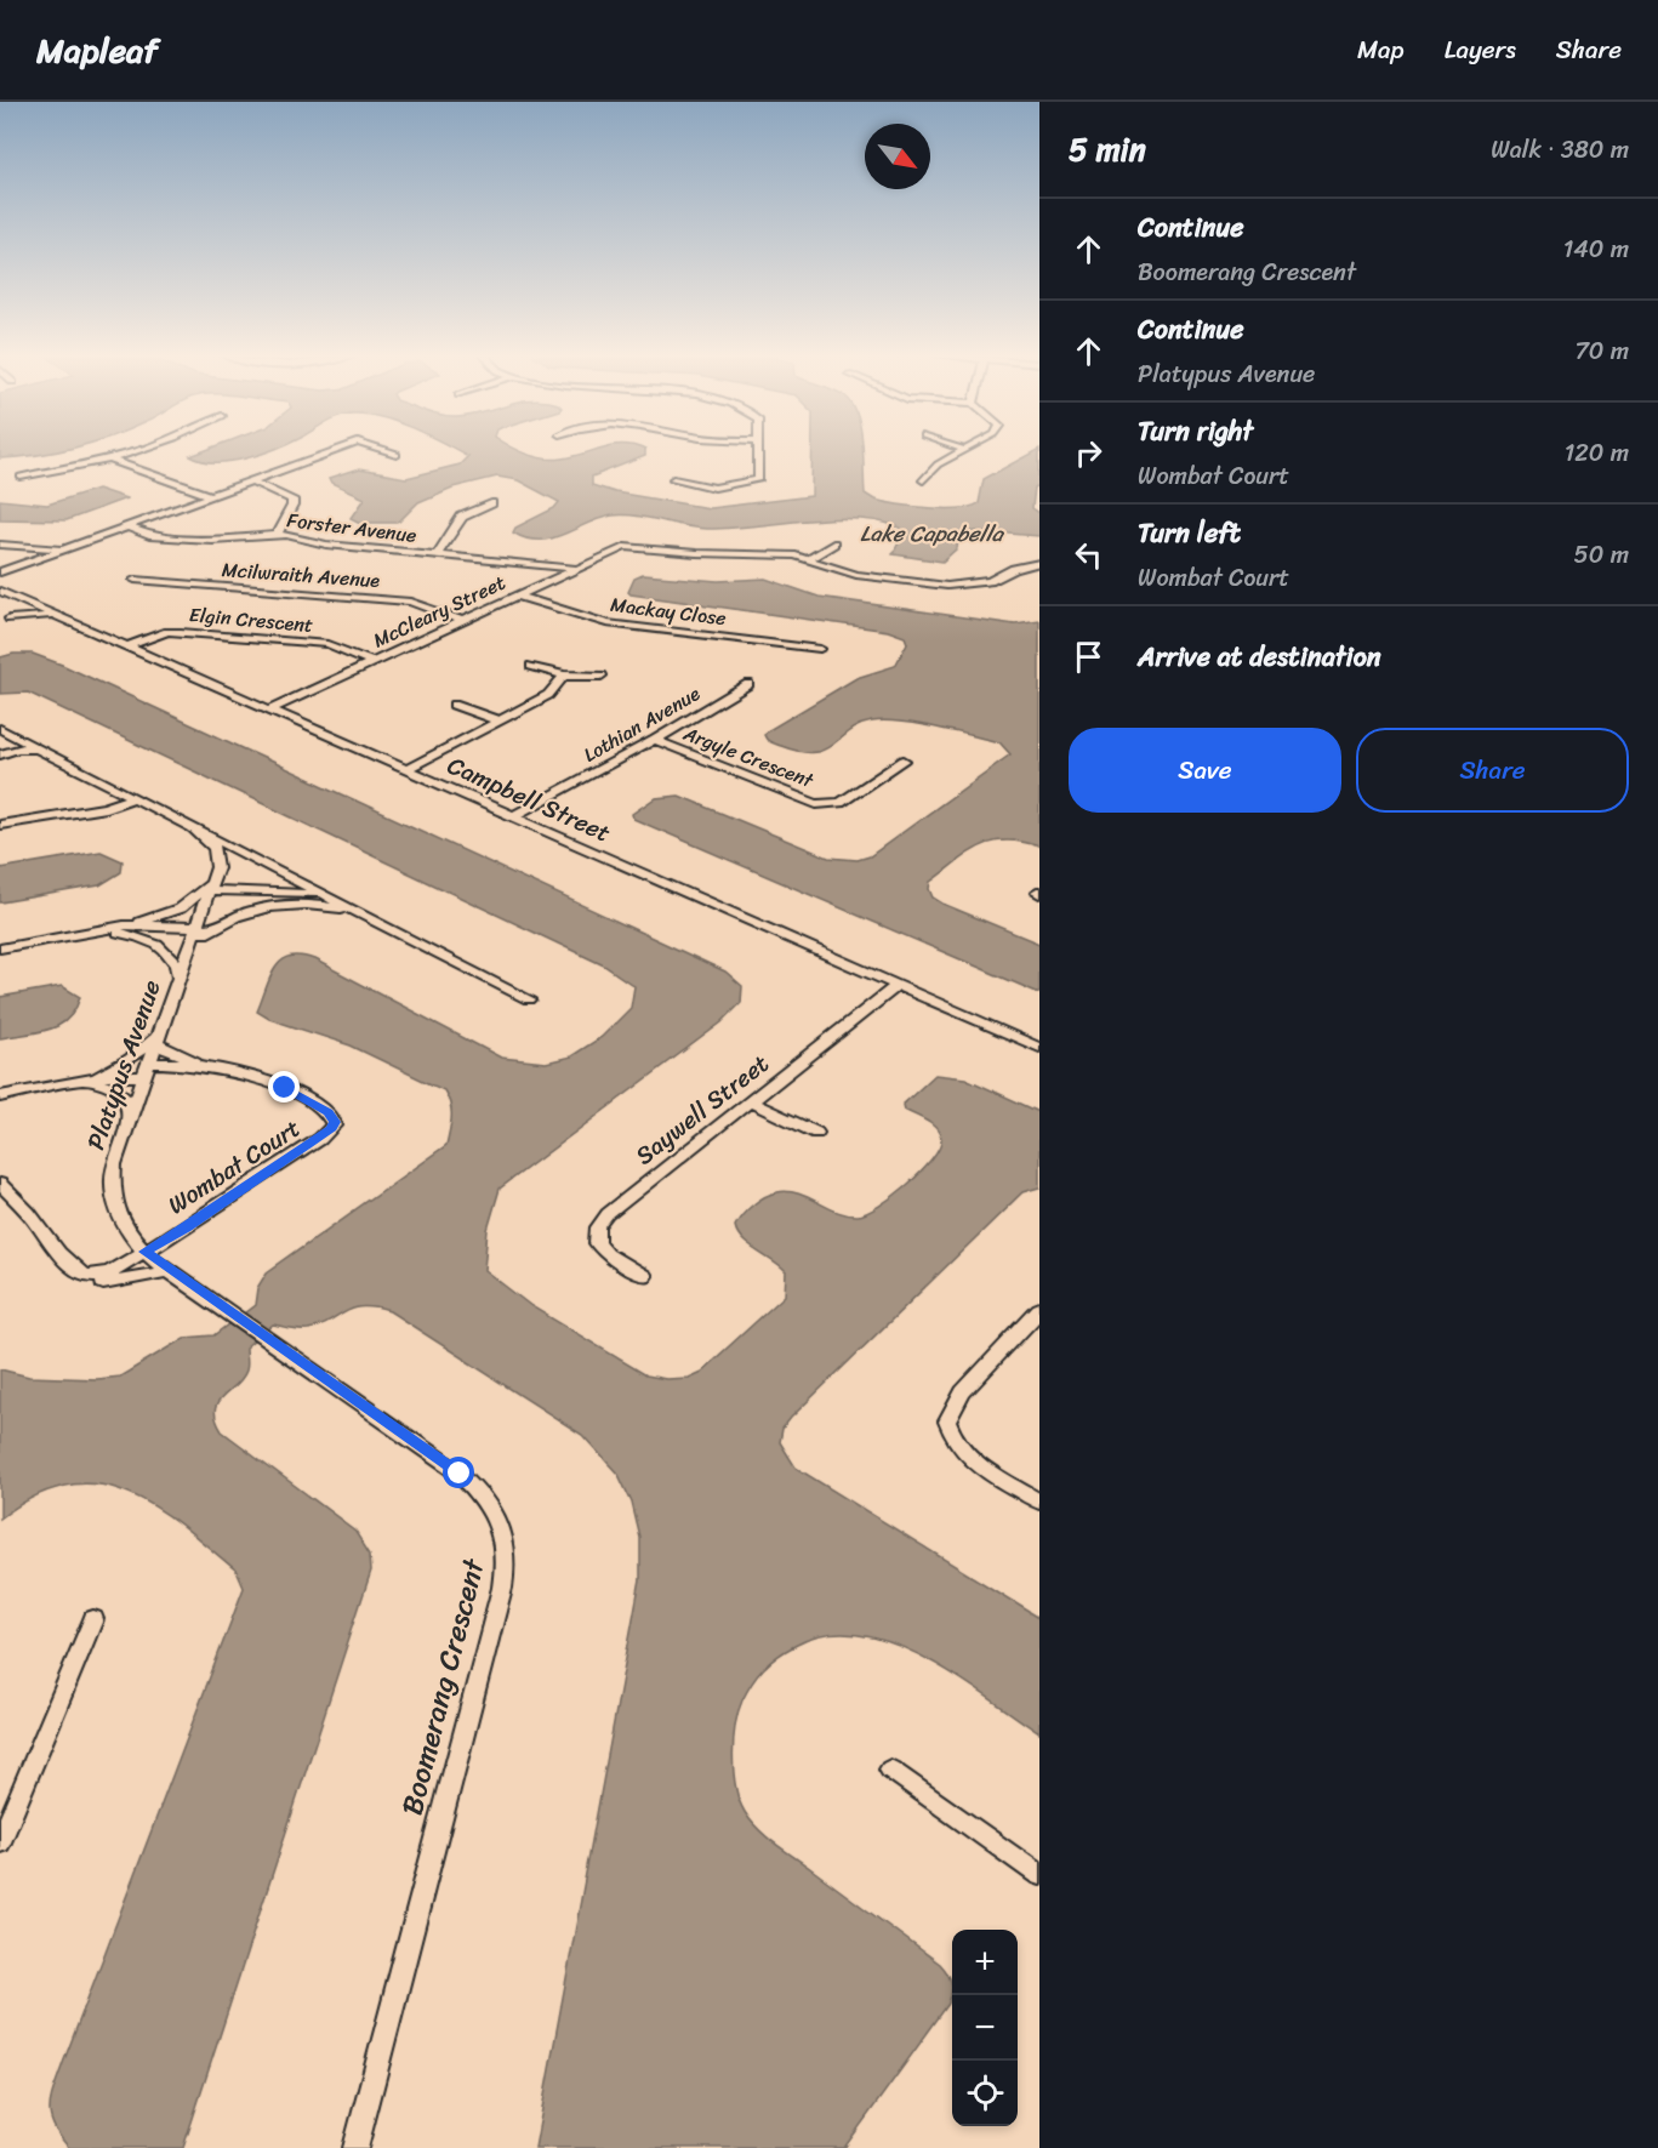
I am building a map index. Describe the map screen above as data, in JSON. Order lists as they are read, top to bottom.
{
  "streets": {
    "street": [
      "Forster Avenue",
      "Mcilwraith Avenue",
      "McCleary Street",
      "Mackay Close",
      "Elgin Crescent",
      "Lothian Avenue",
      "Argyle Crescent",
      "Campbell Street",
      "Platypus Avenue",
      "Saywell Street",
      "Wombat Court",
      "Boomerang Crescent"
    ]
  },
  "crossings": [
    ["Forster Avenue", "McCleary Street"],
    ["Mcilwraith Avenue", "McCleary Street"],
    ["McCleary Street", "Mackay Close"],
    ["McCleary Street", "Elgin Crescent"],
    ["McCleary Street", "Campbell Street"],
    ["Elgin Crescent", "Campbell Street"],
    ["Lothian Avenue", "Argyle Crescent"],
    ["Lothian Avenue", "Campbell Street"],
    ["Campbell Street", "Saywell Street"],
    ["Platypus Avenue", "Wombat Court"],
    ["Platypus Avenue", "Boomerang Crescent"]
  ],
  "water": ["Lake Capabella"],
  "north": "bottom right",
  "page": {
    "header": "Mapleaf",
    "nav": ["Map", "Layers", "Share"],
    "heading": ["5 min", "Walk · 380 m"],
    "list": [
      ["Continue", "Boomerang Crescent", "140 m"],
      ["Continue", "Platypus Avenue", "70 m"],
      ["Turn right", "Wombat Court", "120 m"],
      ["Turn left", "Wombat Court", "50 m"],
      "Arrive at destination"
    ],
    "buttons": ["Save", "Share"],
    "map_buttons": ["+", "−"]
  }
}
